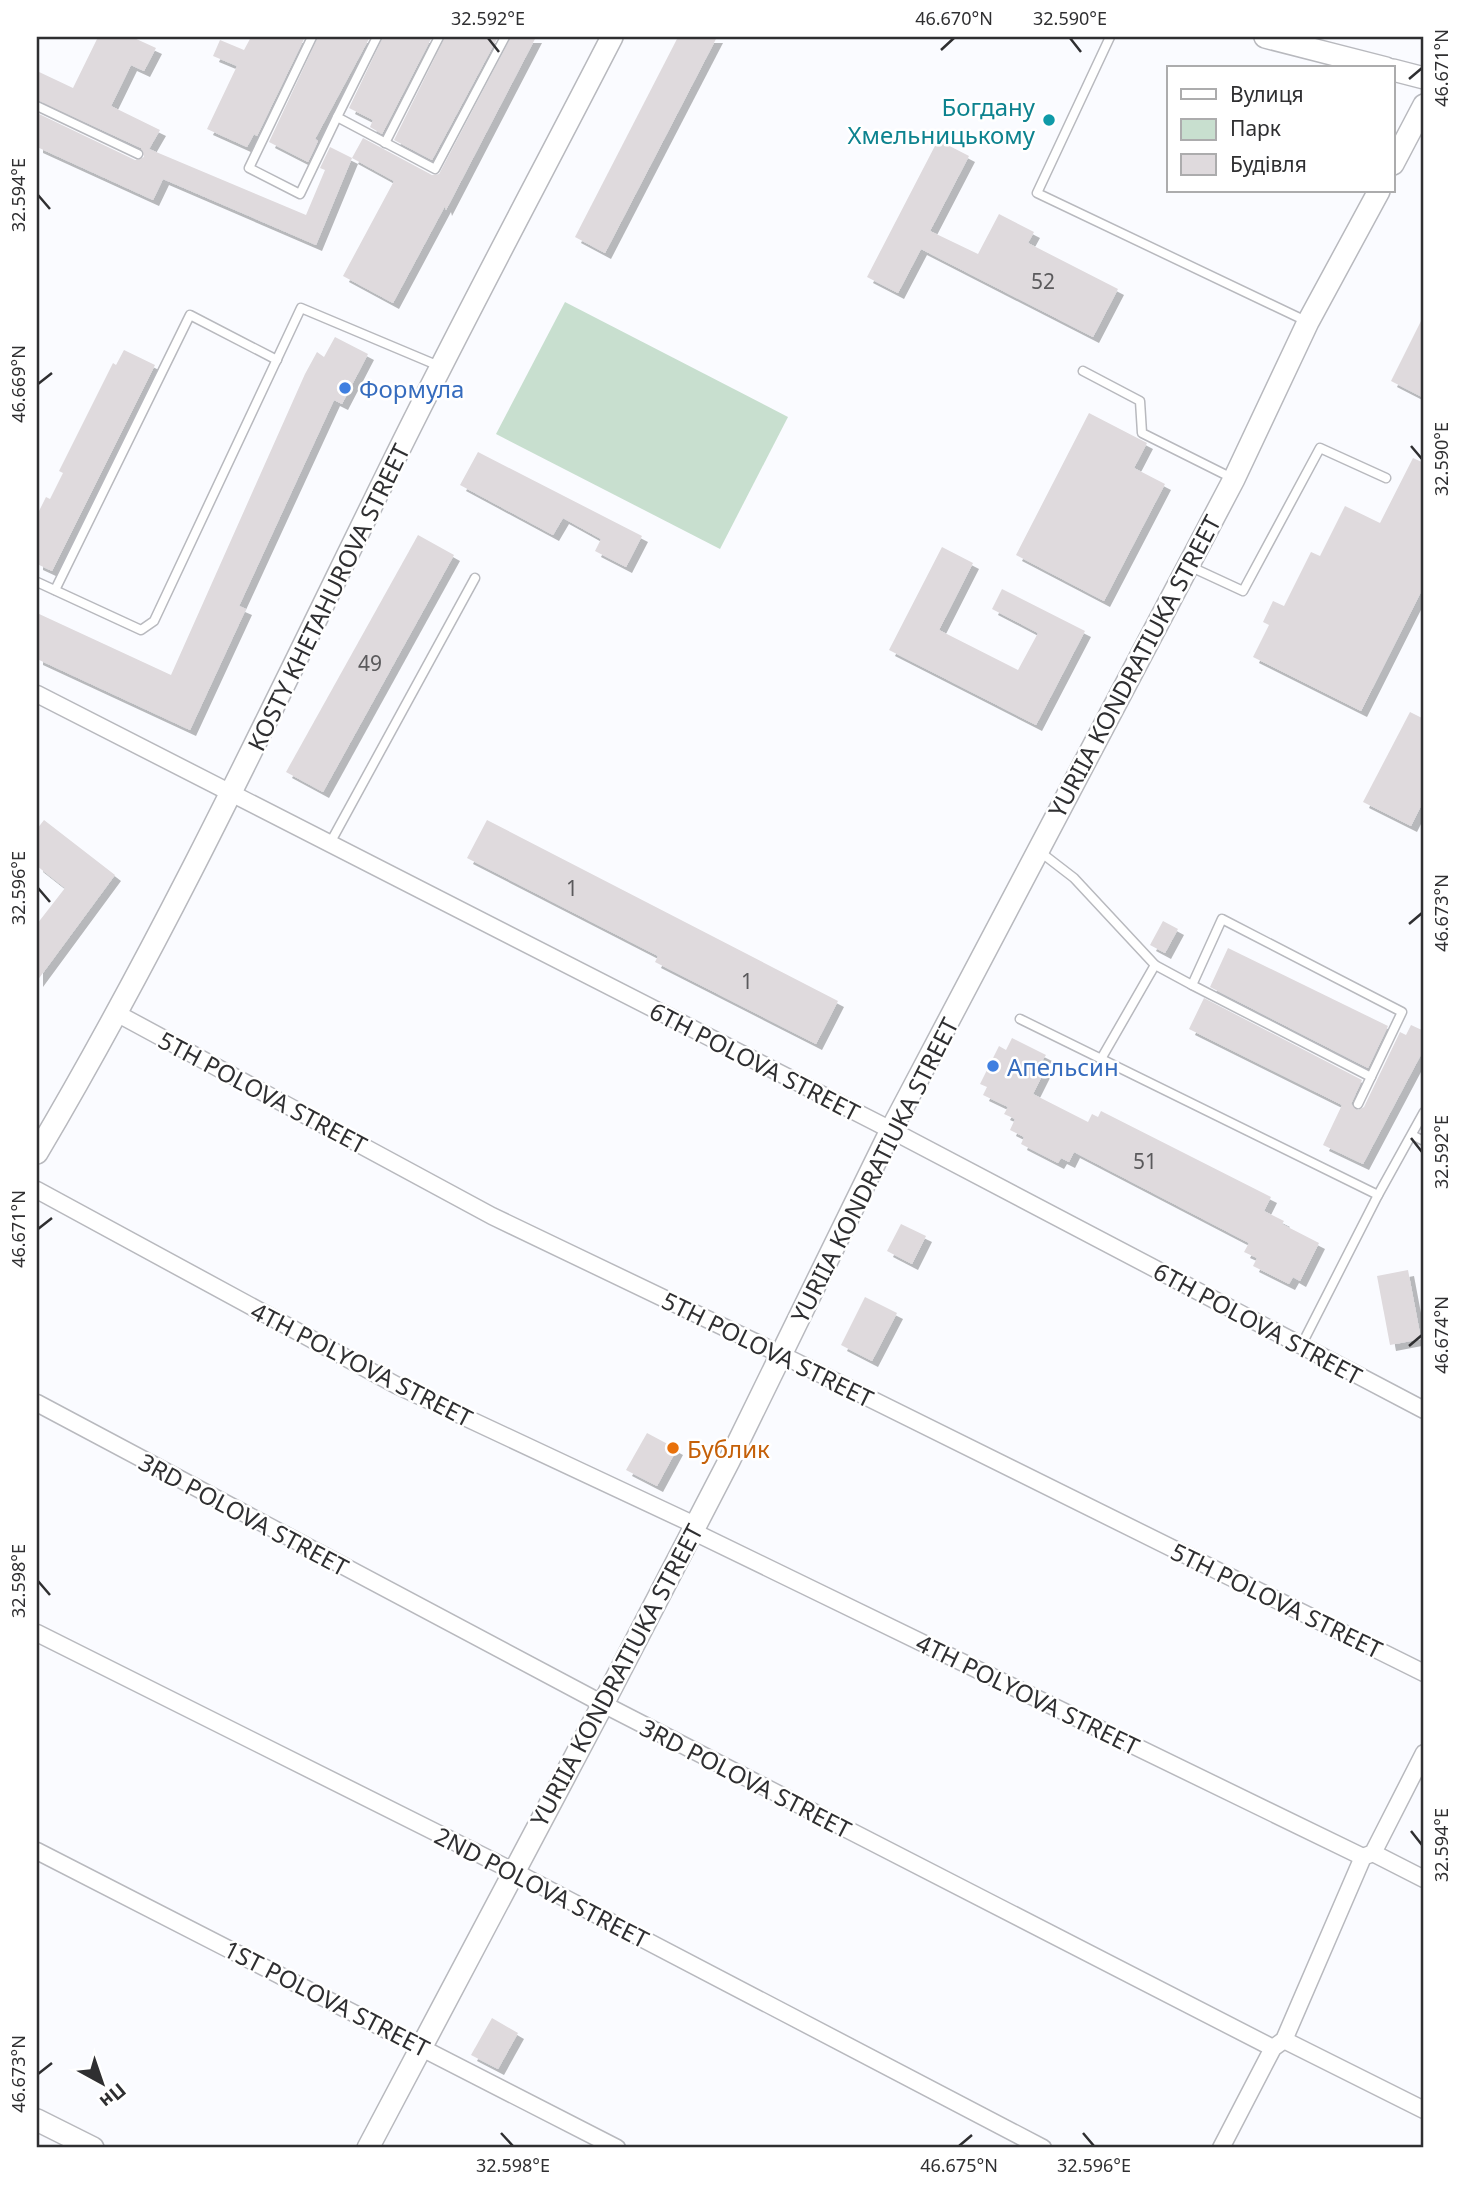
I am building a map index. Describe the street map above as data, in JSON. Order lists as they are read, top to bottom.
{
  "streets": {
    "street": [
      "KOSTY KHETAHUROVA STREET",
      "YURIIA KONDRATIUKA STREET",
      "6TH POLOVA STREET",
      "5TH POLOVA STREET",
      "4TH POLYOVA STREET",
      "3RD POLOVA STREET",
      "2ND POLOVA STREET",
      "1ST POLOVA STREET"
    ]
  },
  "crossings": [
    ["KOSTY KHETAHUROVA STREET", "6TH POLOVA STREET"],
    ["KOSTY KHETAHUROVA STREET", "5TH POLOVA STREET"],
    ["YURIIA KONDRATIUKA STREET", "6TH POLOVA STREET"],
    ["YURIIA KONDRATIUKA STREET", "5TH POLOVA STREET"],
    ["YURIIA KONDRATIUKA STREET", "4TH POLYOVA STREET"],
    ["YURIIA KONDRATIUKA STREET", "3RD POLOVA STREET"],
    ["YURIIA KONDRATIUKA STREET", "2ND POLOVA STREET"],
    ["YURIIA KONDRATIUKA STREET", "1ST POLOVA STREET"]
  ],
  "places": [
    "Богдану Хмельницькому",
    "Формула",
    "Апельсин",
    "Бублик"
  ],
  "house_numbers": [
    "52",
    "49",
    "1",
    "1",
    "51"
  ],
  "legend": ["Вулиця", "Парк", "Будівля"],
  "north": "bottom right",
  "coordinates": [
    "32.592°E",
    "46.670°N",
    "32.590°E",
    "46.671°N",
    "32.594°E",
    "46.669°N",
    "32.596°E",
    "46.673°N",
    "46.674°N",
    "32.598°E",
    "46.675°N"
  ]
}
